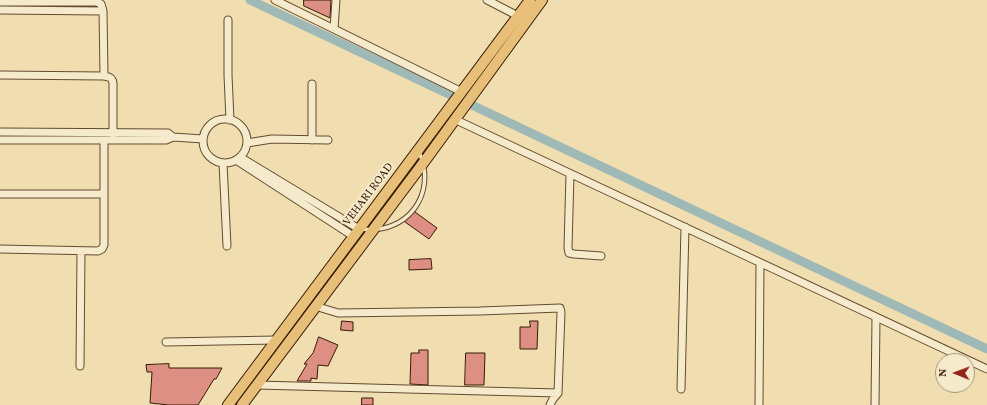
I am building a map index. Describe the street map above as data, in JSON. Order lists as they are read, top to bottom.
{
  "streets": {
    "main road": ["VEHARI ROAD"]
  },
  "north": "left"
}
